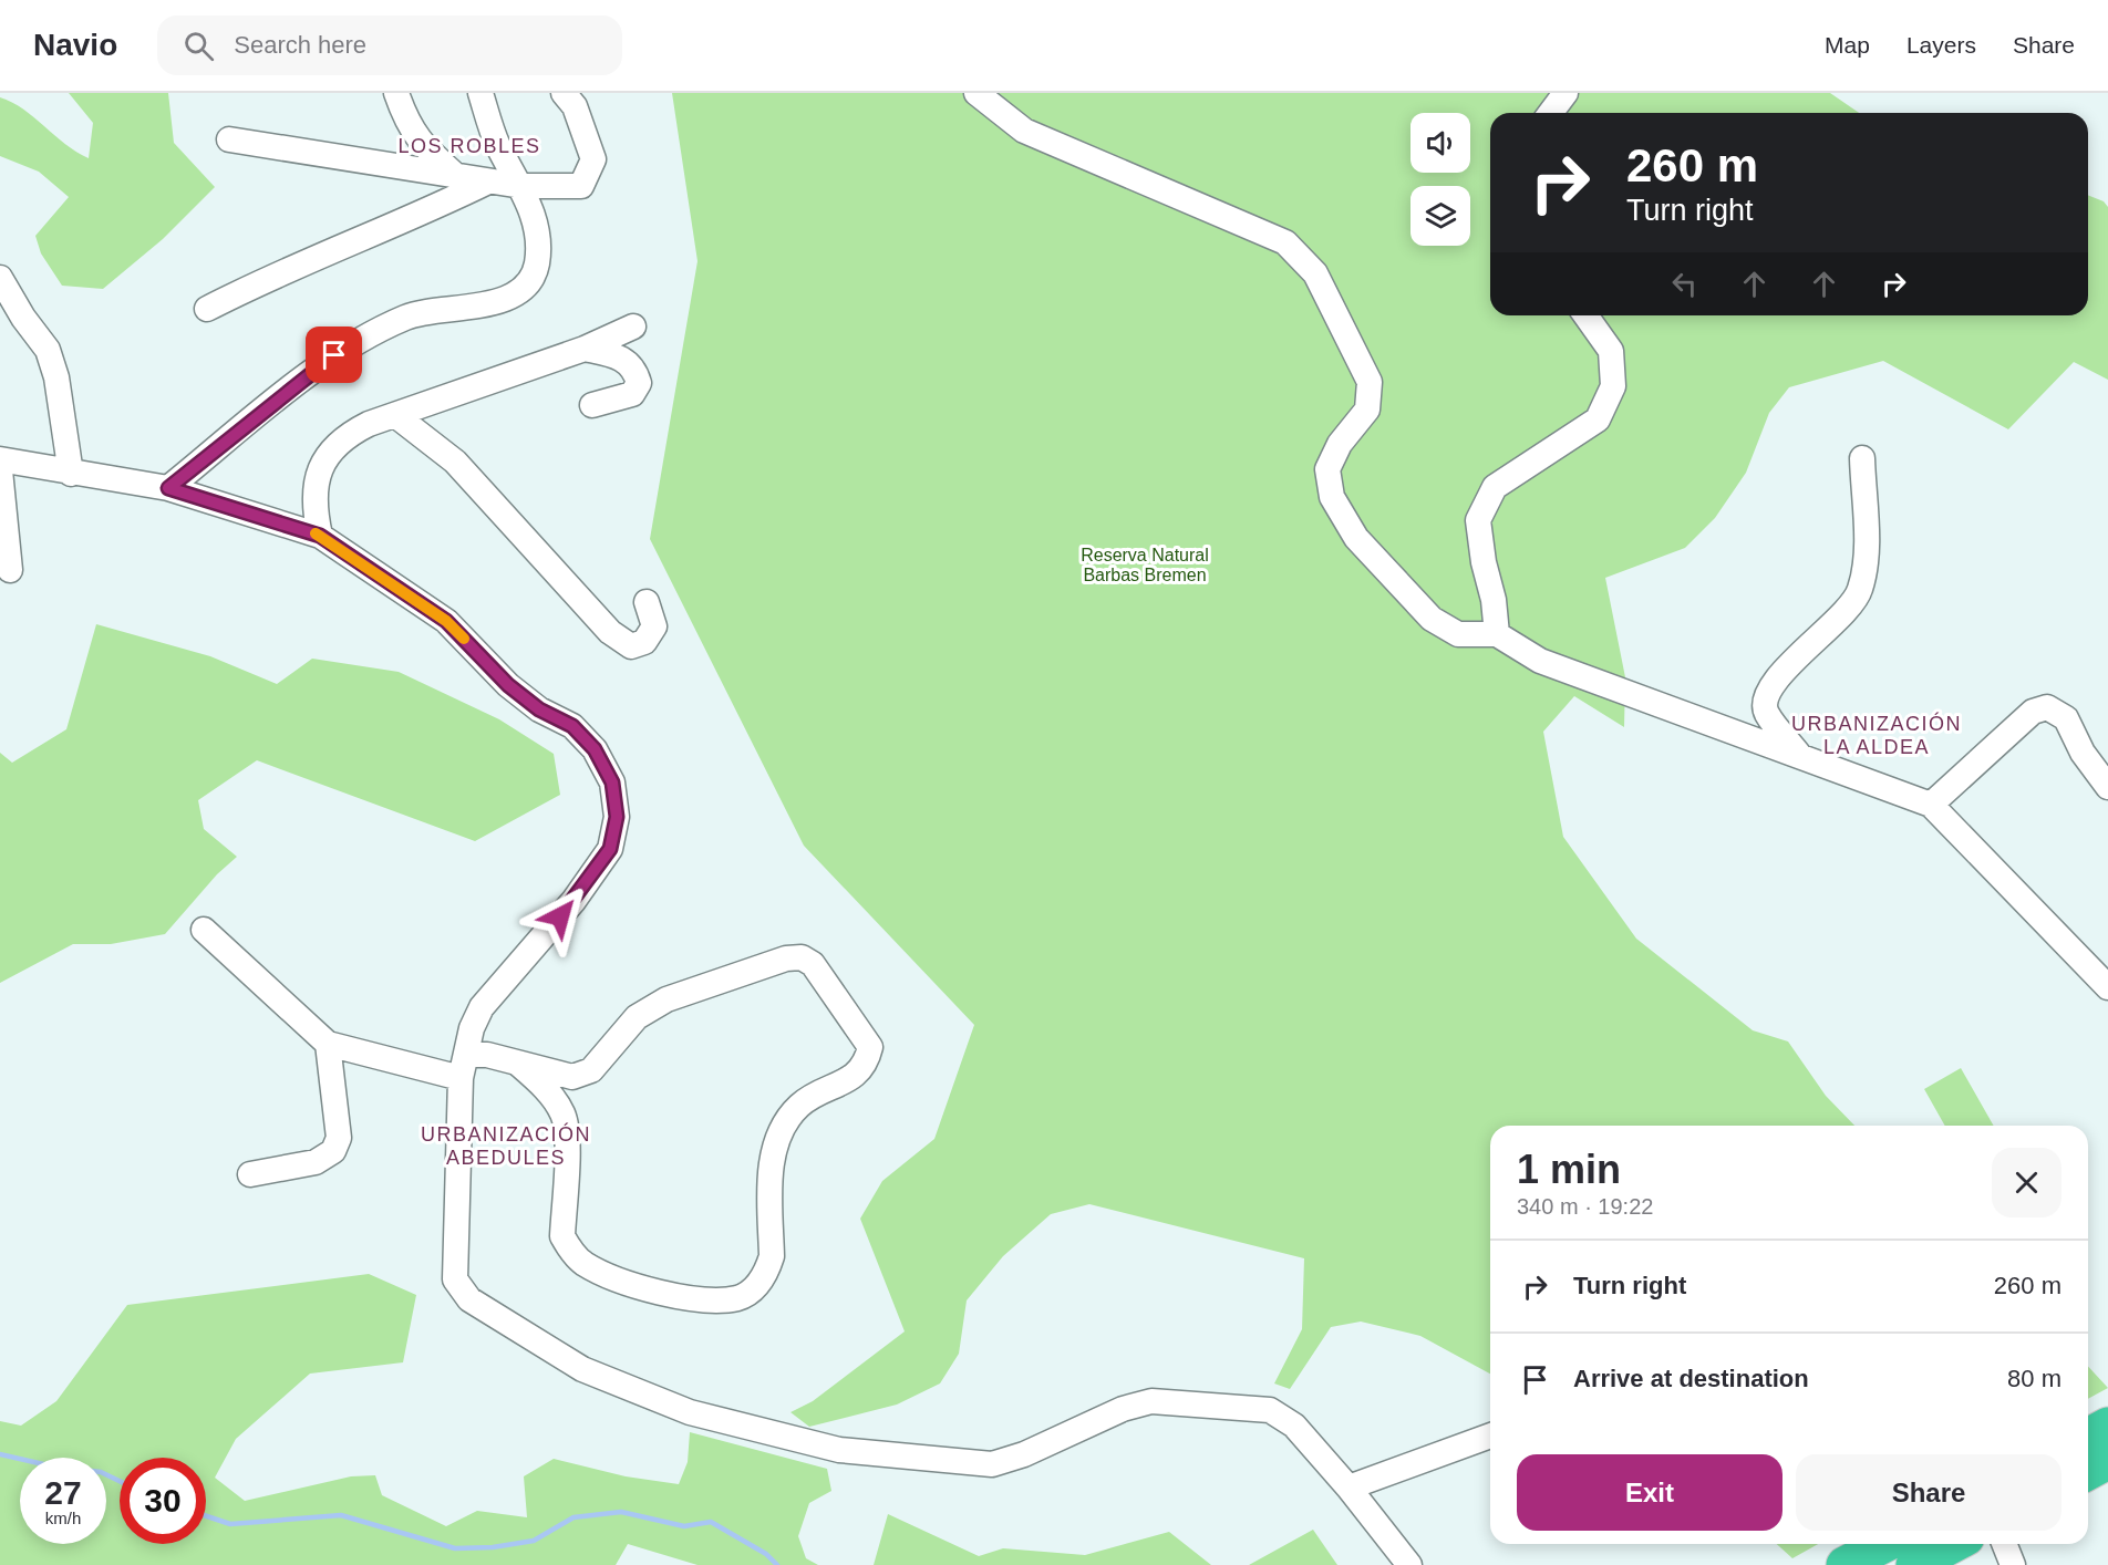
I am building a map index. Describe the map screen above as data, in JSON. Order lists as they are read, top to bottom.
{
  "districts": ["LOS ROBLES", "URBANIZACIÓN LA ALDEA", "URBANIZACIÓN ABEDULES"],
  "parks": ["Reserva Natural Barbas Bremen"],
  "page": {
    "header": "Navio",
    "search": "Search here",
    "nav": ["Map", "Layers", "Share"],
    "turn": ["260 m", "Turn right"],
    "heading": ["1 min", "340 m · 19:22"],
    "list": [
      {
        "name": "Turn right",
        "value": "260 m"
      },
      {
        "name": "Arrive at destination",
        "value": "80 m"
      }
    ],
    "buttons": ["Exit", "Share"],
    "speed": "27 km/h",
    "limit": "30"
  }
}
